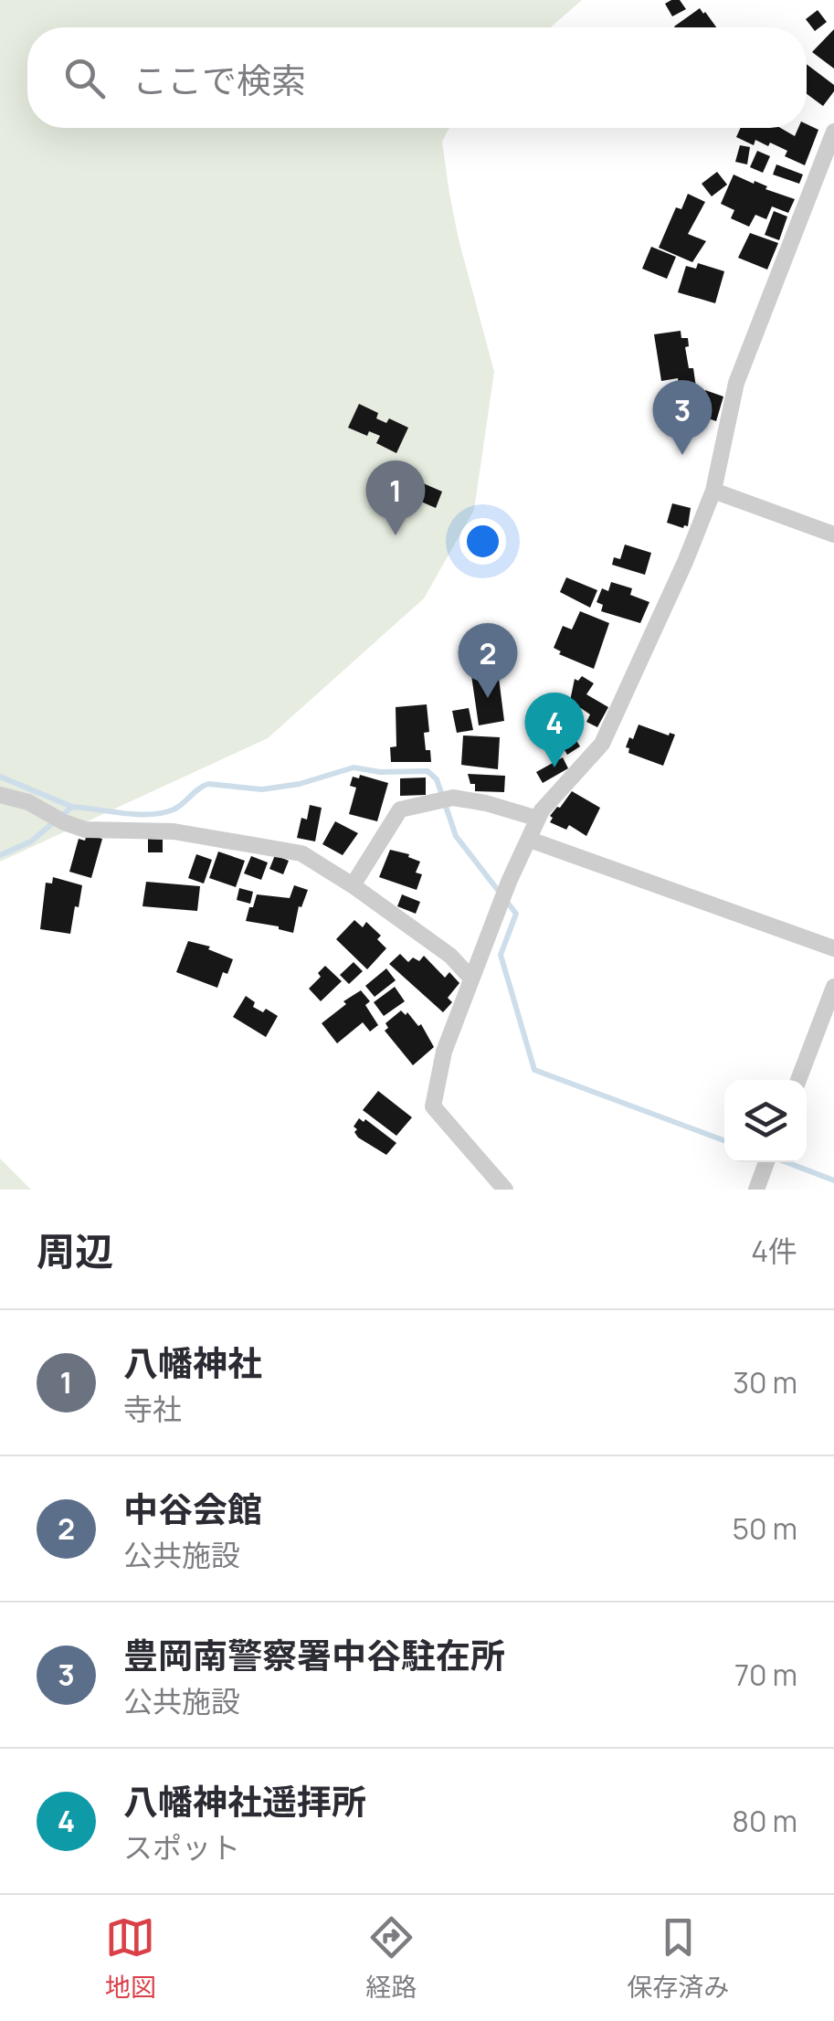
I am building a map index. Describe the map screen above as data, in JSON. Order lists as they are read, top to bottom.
{
  "page": {
    "search": "ここで検索",
    "pins": [
      "3",
      "1",
      "2",
      "4"
    ],
    "heading": ["周辺", "4件"],
    "list": [
      {
        "mark": "1",
        "name": "八幡神社",
        "note": "寺社",
        "value": "30 m"
      },
      {
        "mark": "2",
        "name": "中谷会館",
        "note": "公共施設",
        "value": "50 m"
      },
      {
        "mark": "3",
        "name": "豊岡南警察署中谷駐在所",
        "note": "公共施設",
        "value": "70 m"
      },
      {
        "mark": "4",
        "name": "八幡神社遥拝所",
        "note": "スポット",
        "value": "80 m"
      }
    ],
    "nav": ["地図", "経路", "保存済み"]
  }
}
